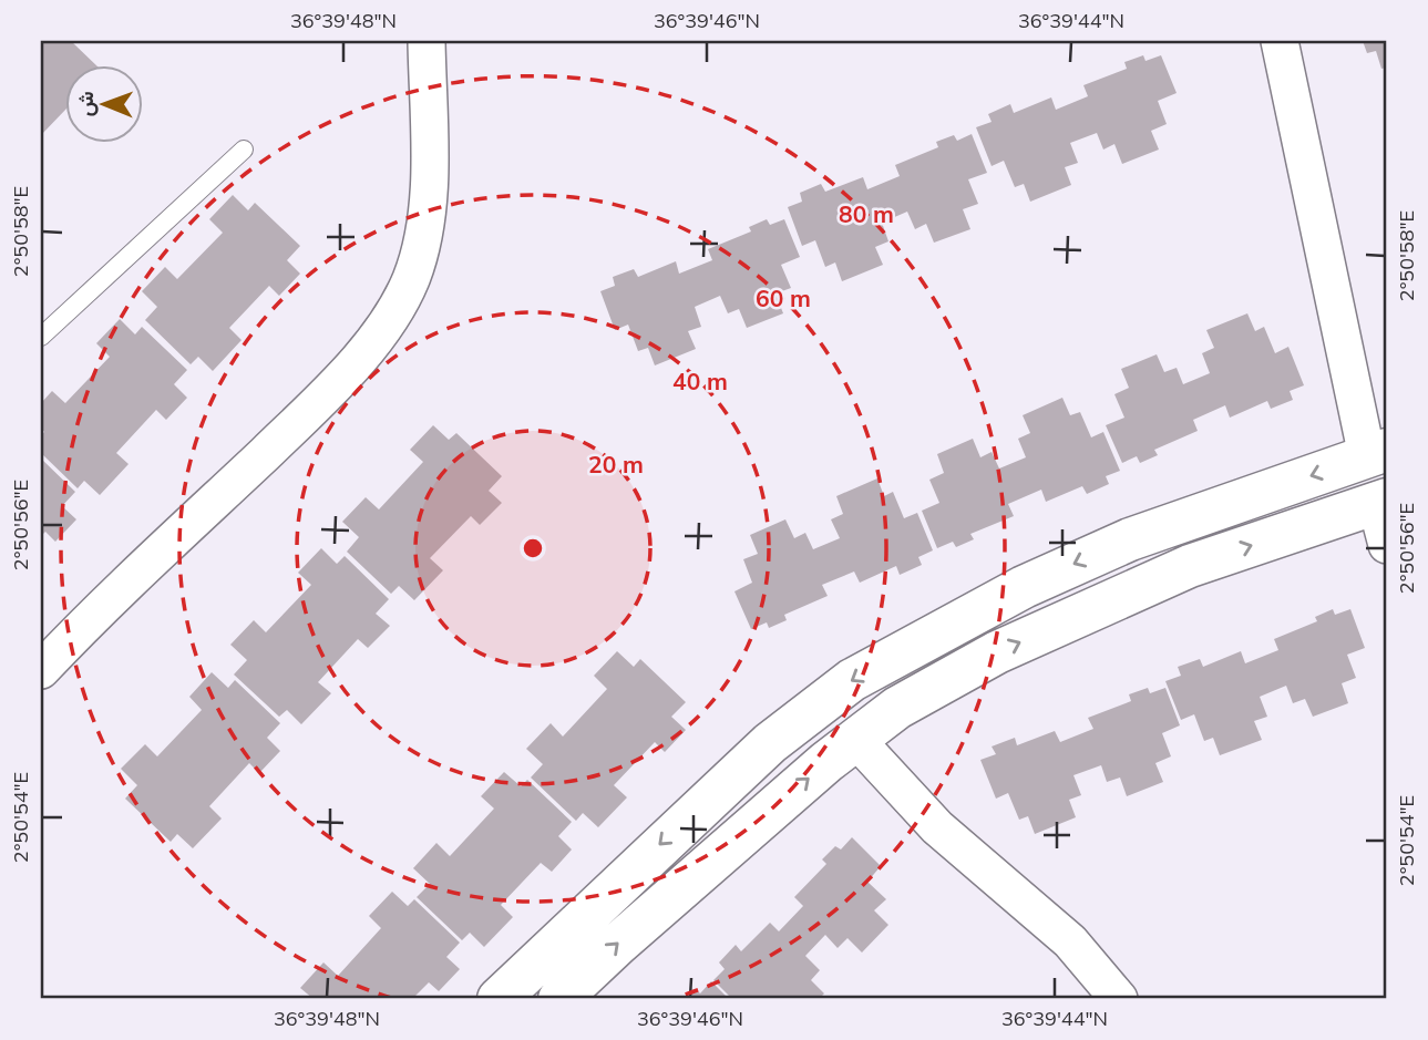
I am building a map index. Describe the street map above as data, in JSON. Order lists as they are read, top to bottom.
{
  "north": "left",
  "coordinates": [
    "36°39'48\"N",
    "36°39'46\"N",
    "36°39'44\"N",
    "2°50'58\"E",
    "2°50'56\"E",
    "2°50'54\"E"
  ],
  "rings": [
    "80 m",
    "60 m",
    "40 m",
    "20 m"
  ]
}
